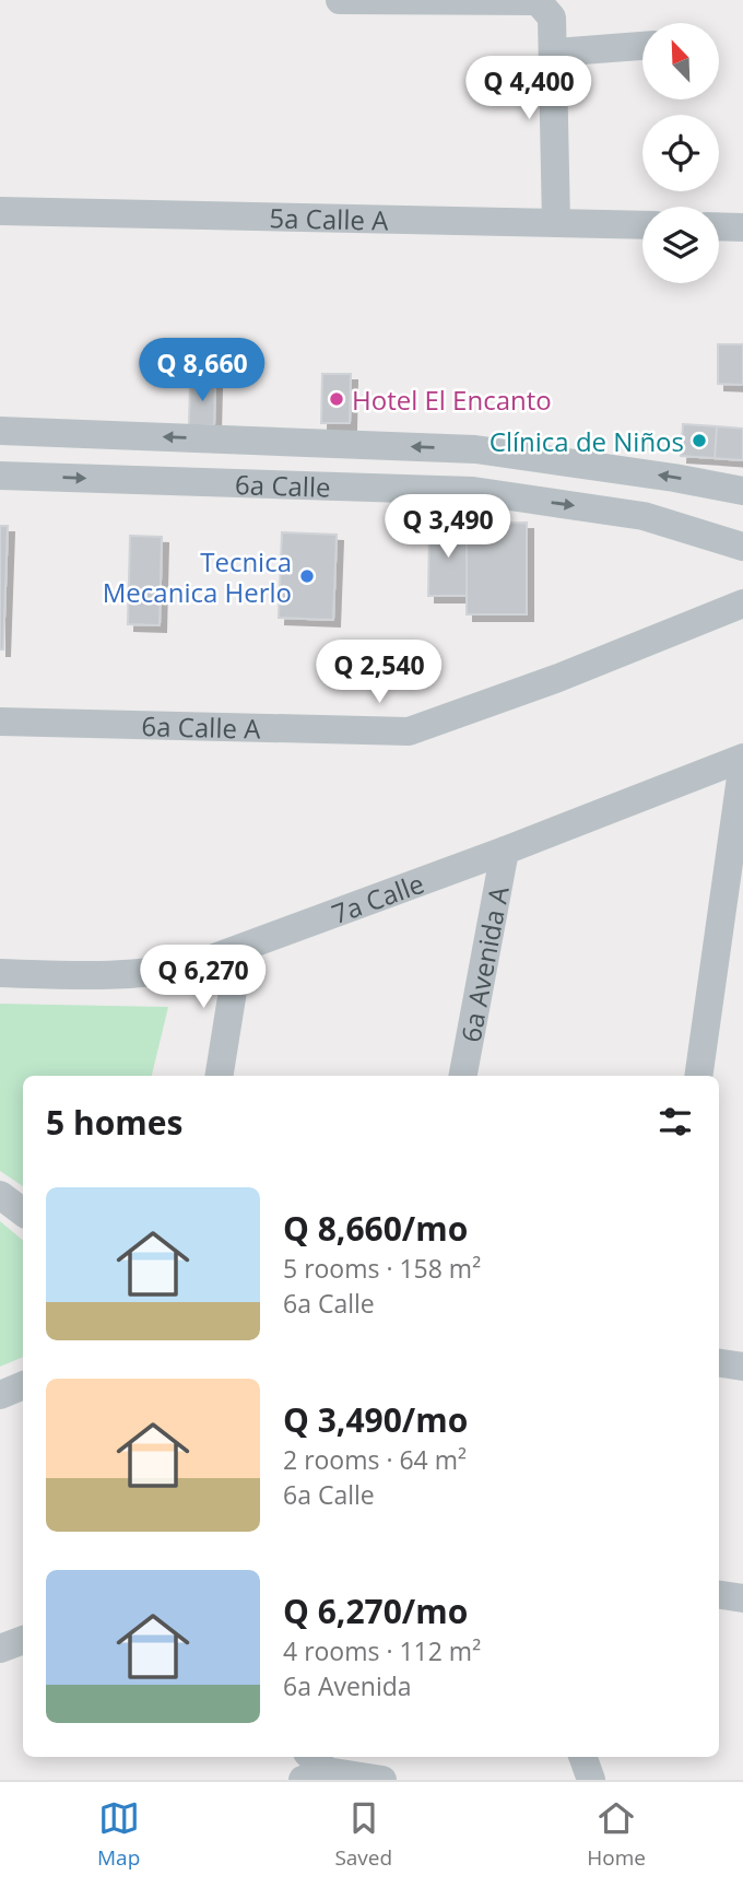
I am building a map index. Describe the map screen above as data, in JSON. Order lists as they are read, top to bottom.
{
  "streets": {
    "street": [
      "5a Calle A",
      "6a Calle",
      "6a Calle A",
      "7a Calle",
      "6a Avenida A"
    ]
  },
  "crossings": [
    ["7a Calle", "6a Avenida A"]
  ],
  "places": ["Hotel El Encanto", "Clínica de Niños", "Tecnica Mecanica Herlo"],
  "north": "top left",
  "page": {
    "price": [
      "Q 4,400",
      "Q 8,660",
      "Q 3,490",
      "Q 2,540",
      "Q 6,270"
    ],
    "heading": "5 homes",
    "list": [
      {
        "name": "Q 8,660/mo",
        "note": "5 rooms · 158 m² · 6a Calle"
      },
      {
        "name": "Q 3,490/mo",
        "note": "2 rooms · 64 m² · 6a Calle"
      },
      {
        "name": "Q 6,270/mo",
        "note": "4 rooms · 112 m² · 6a Avenida"
      }
    ],
    "tabs": ["Map", "Saved", "Home"]
  }
}
